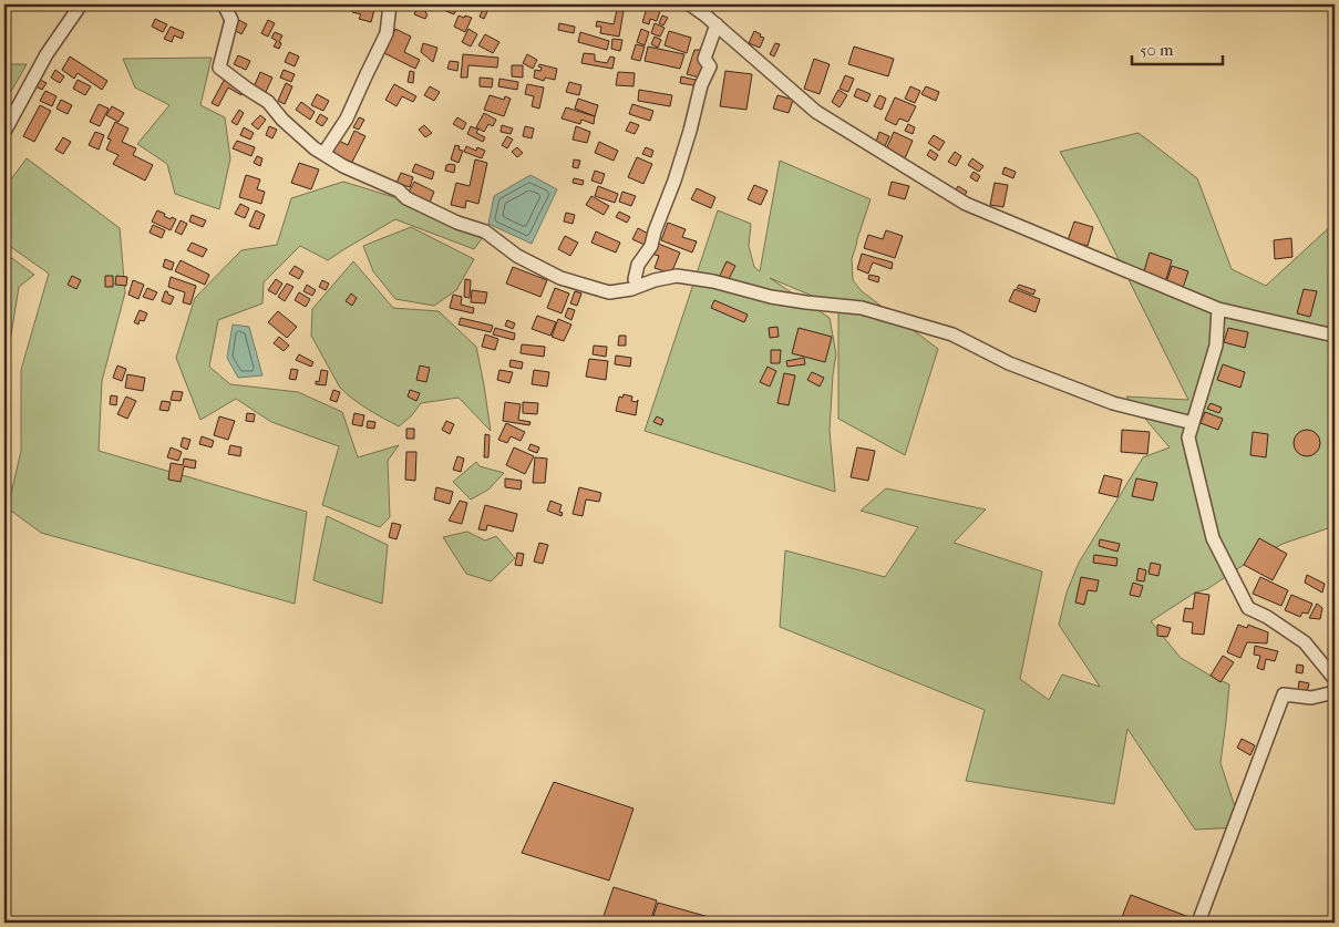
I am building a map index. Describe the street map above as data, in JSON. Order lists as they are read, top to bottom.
{
  "scale_bar": "50 m"
}
